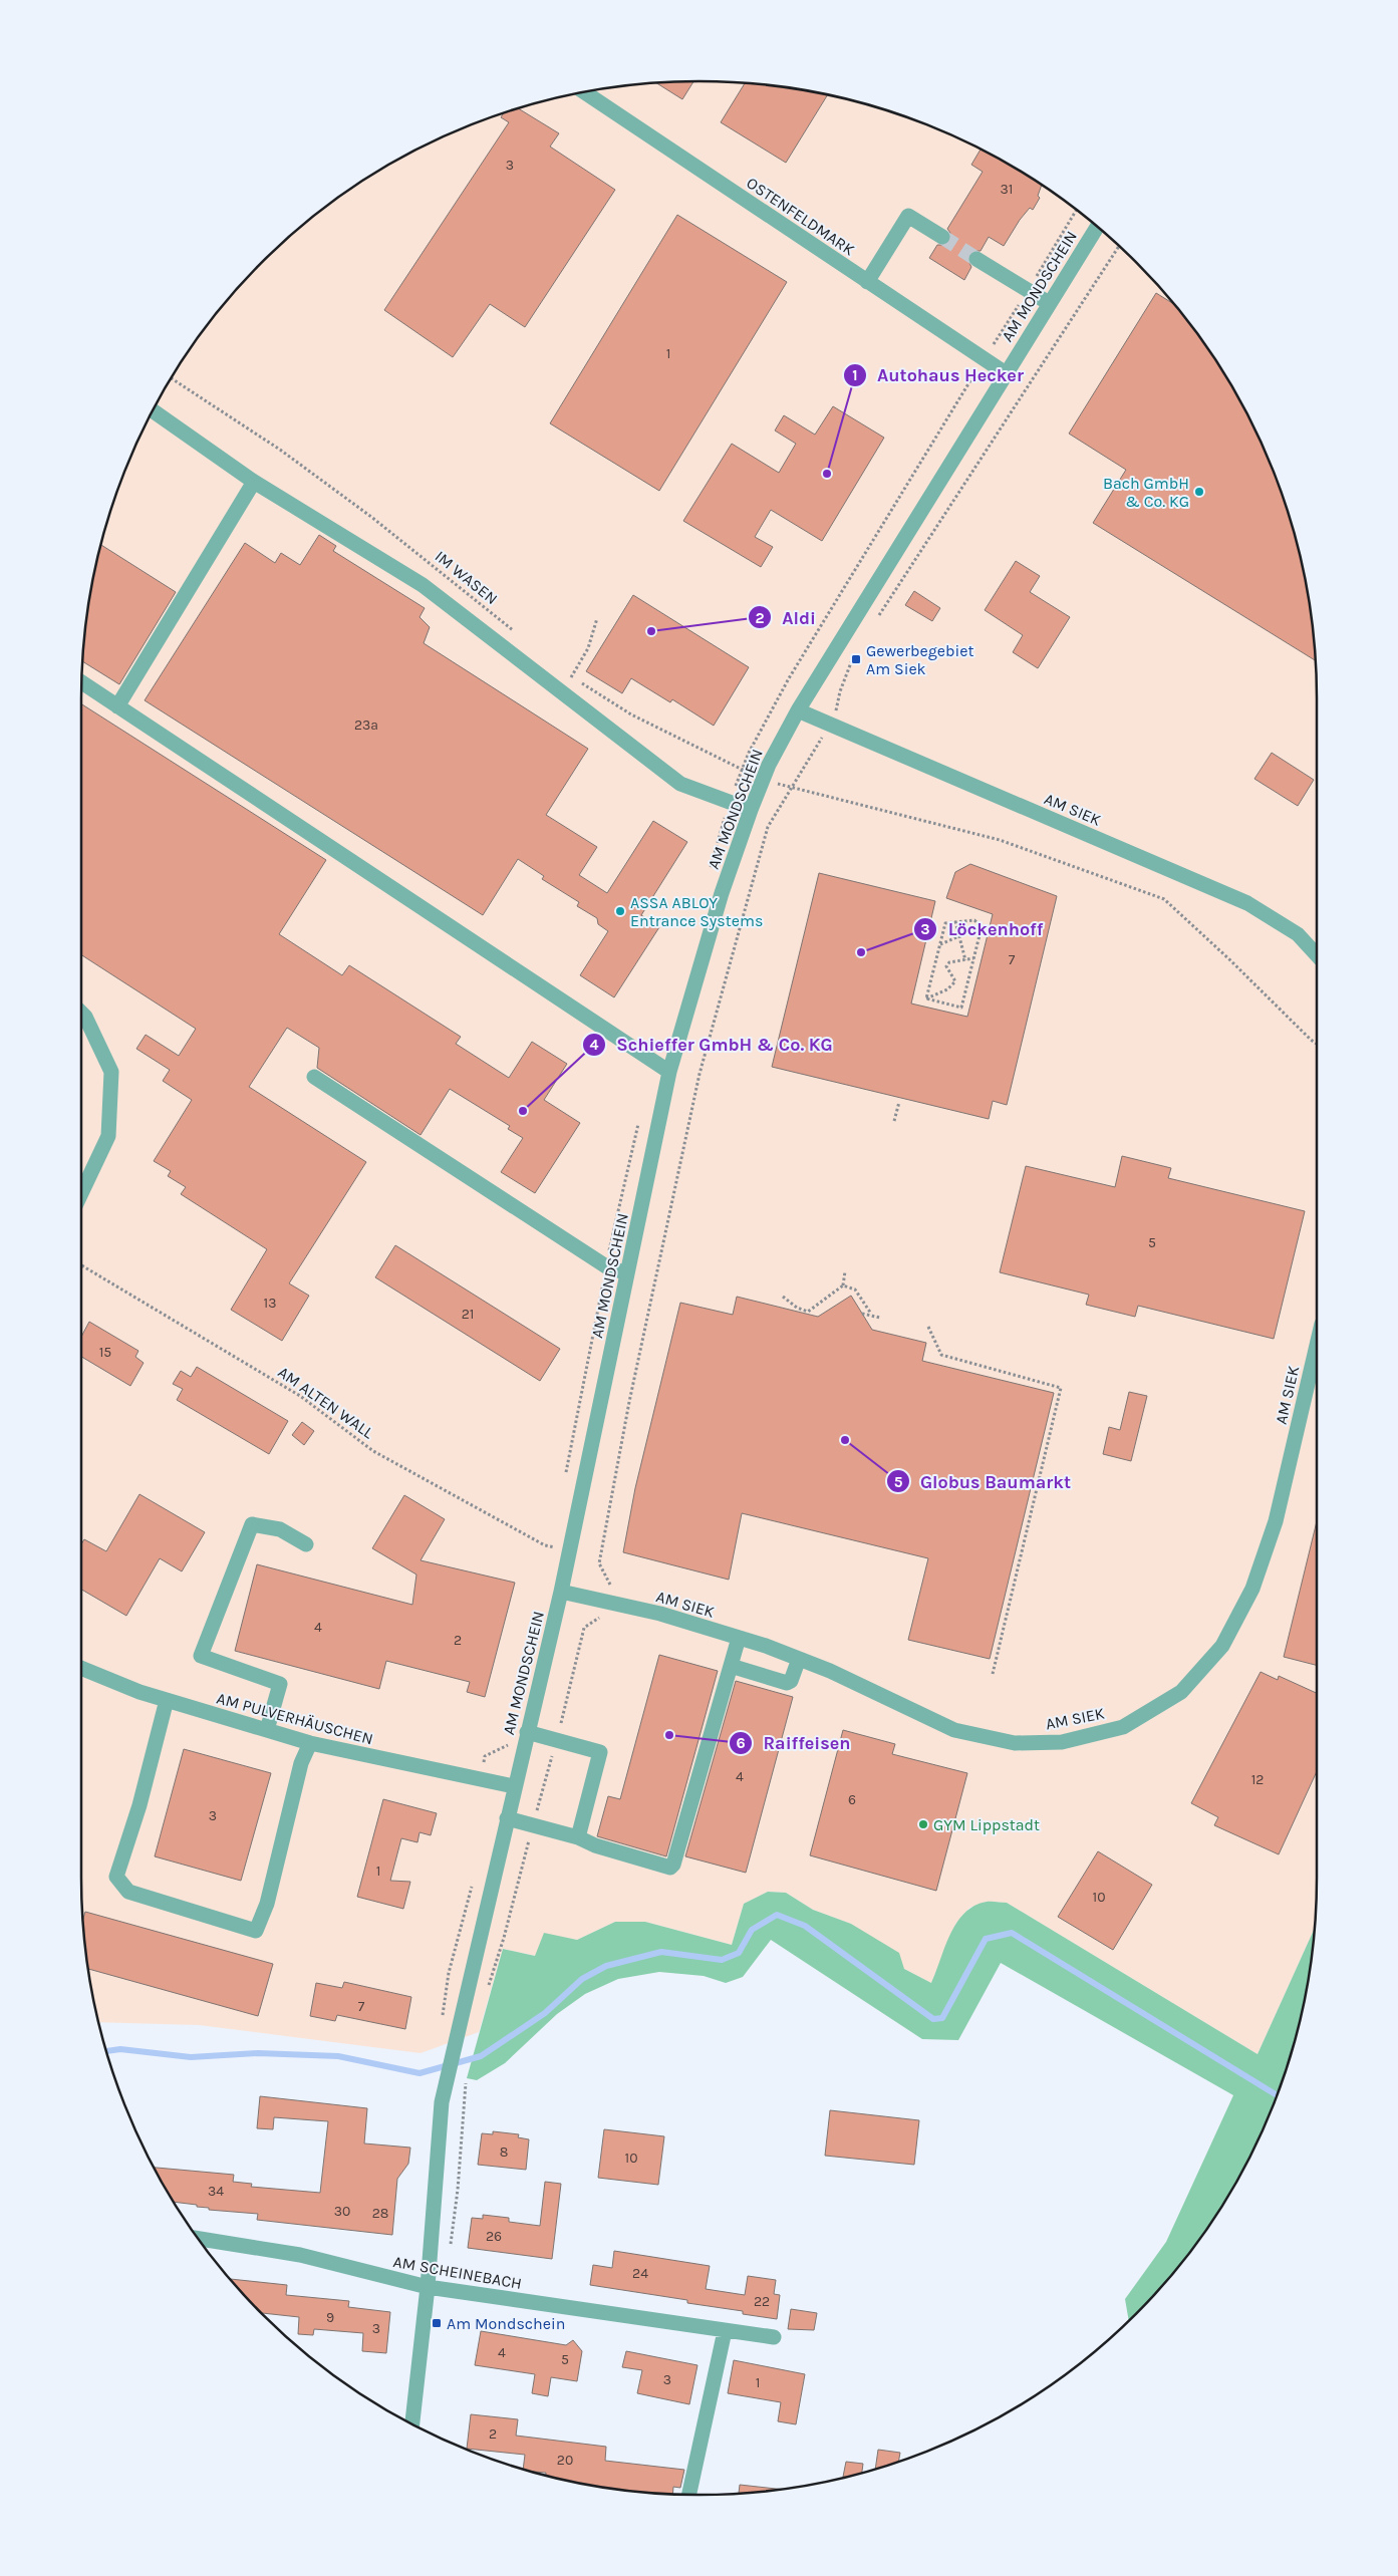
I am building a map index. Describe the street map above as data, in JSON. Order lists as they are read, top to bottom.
{
  "streets": {
    "street": [
      "OSTENFELDMARK",
      "AM MONDSCHEIN",
      "AM SIEK",
      "AM PULVERHÄUSCHEN",
      "AM SCHEINEBACH"
    ],
    "path": ["IM WASEN", "AM ALTEN WALL"]
  },
  "crossings": [
    ["OSTENFELDMARK", "AM MONDSCHEIN"],
    ["AM MONDSCHEIN", "AM SIEK"],
    ["AM MONDSCHEIN", "AM ALTEN WALL"],
    ["AM MONDSCHEIN", "AM PULVERHÄUSCHEN"],
    ["AM MONDSCHEIN", "AM SCHEINEBACH"]
  ],
  "places": {
    "other": [
      "Autohaus Hecker",
      "Bach GmbH & Co. KG",
      "Aldi",
      "ASSA ABLOY Entrance Systems",
      "Löckenhoff",
      "Schieffer GmbH & Co. KG",
      "Globus Baumarkt",
      "Raiffeisen",
      "GYM Lippstadt"
    ],
    "transit": ["Gewerbegebiet Am Siek", "Am Mondschein"]
  },
  "house_numbers": [
    "3",
    "31",
    "1",
    "23a",
    "7",
    "5",
    "13",
    "21",
    "15",
    "4",
    "2",
    "4",
    "12",
    "6",
    "3",
    "1",
    "10",
    "7",
    "8",
    "10",
    "34",
    "30",
    "28",
    "26",
    "24",
    "22",
    "9",
    "3",
    "4",
    "5",
    "3",
    "1",
    "2",
    "20"
  ]
}
